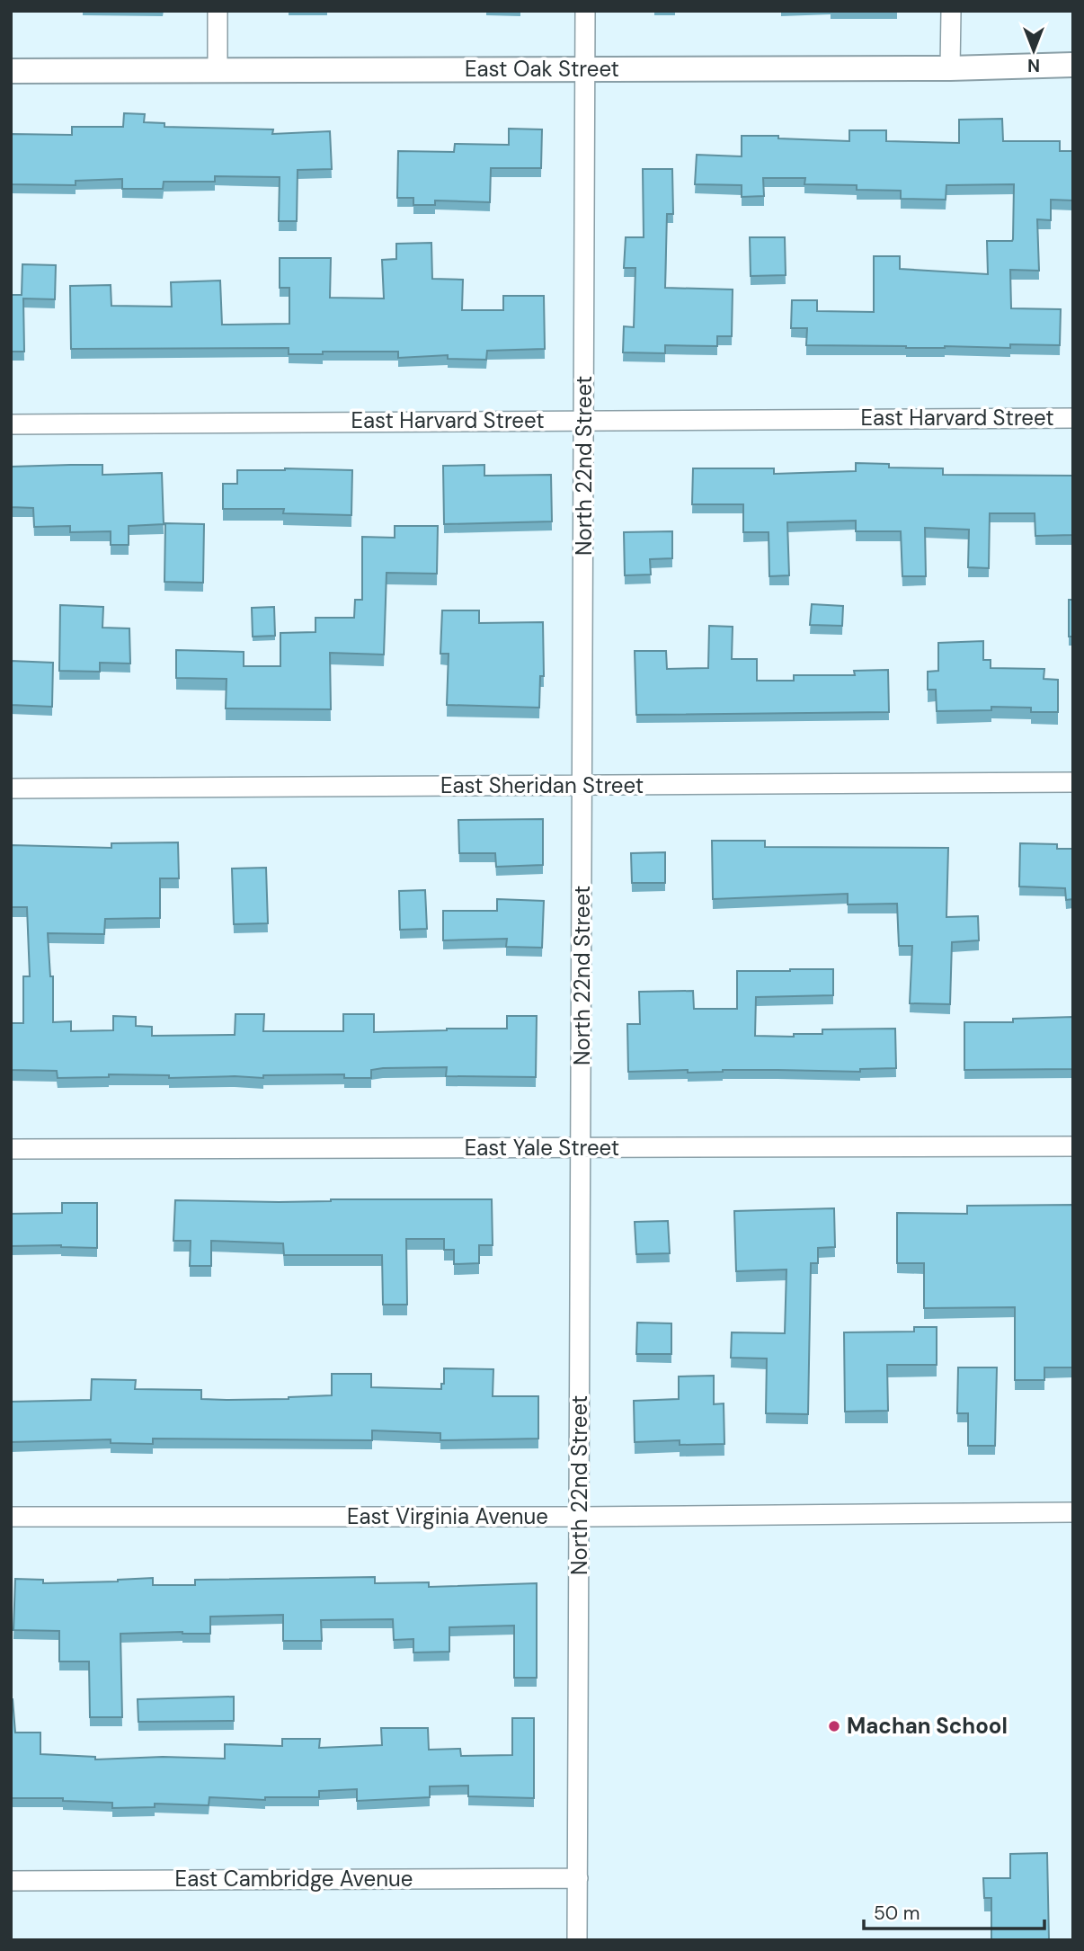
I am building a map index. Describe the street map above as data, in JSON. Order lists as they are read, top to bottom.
{
  "streets": {
    "street": [
      "East Oak Street",
      "East Harvard Street",
      "North 22nd Street",
      "East Sheridan Street",
      "East Yale Street",
      "East Virginia Avenue",
      "East Cambridge Avenue"
    ]
  },
  "crossings": [
    ["East Oak Street", "North 22nd Street"],
    ["East Harvard Street", "North 22nd Street"],
    ["North 22nd Street", "East Sheridan Street"],
    ["North 22nd Street", "East Yale Street"],
    ["North 22nd Street", "East Virginia Avenue"],
    ["North 22nd Street", "East Cambridge Avenue"]
  ],
  "places": ["Machan School"],
  "scale_bar": "50 m",
  "north": "bottom"
}
